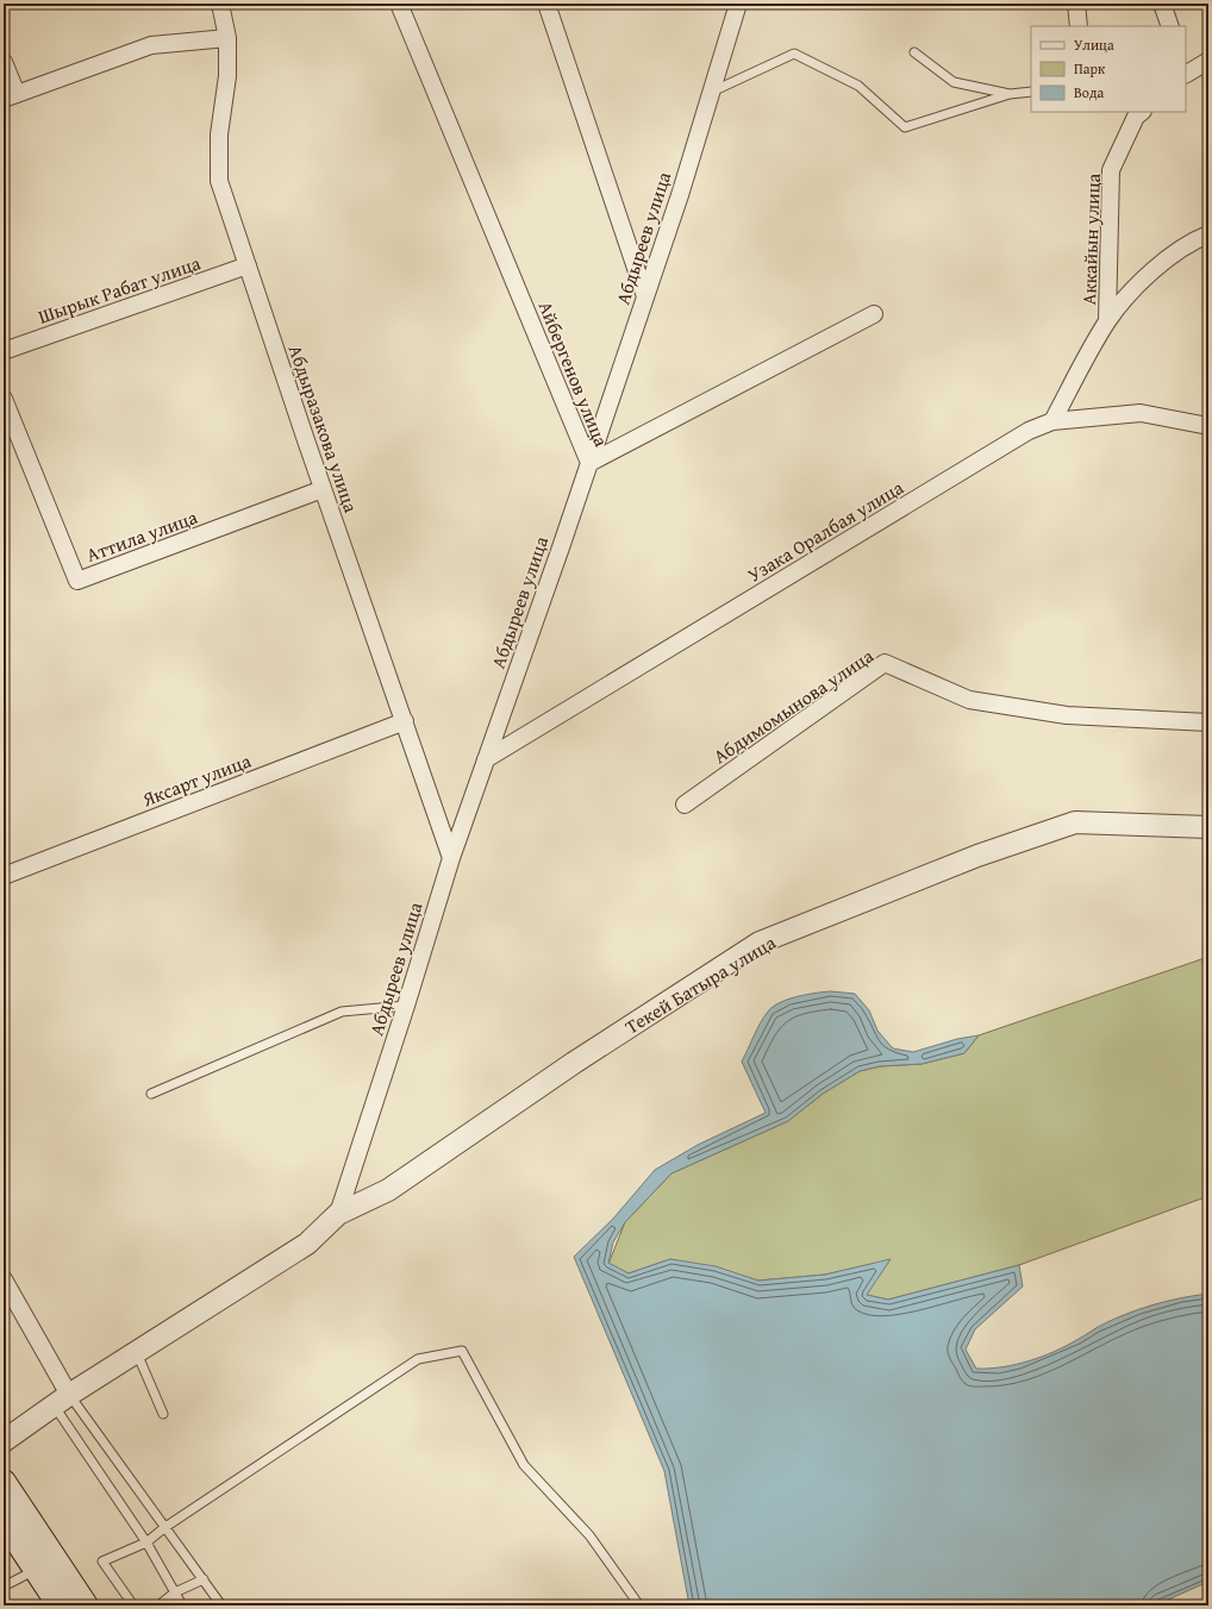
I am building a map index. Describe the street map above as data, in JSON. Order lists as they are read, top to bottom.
{
  "streets": {
    "street": [
      "Абдыреев улица",
      "Аккайын улица",
      "Шырык Рабат улица",
      "Айбергенов улица",
      "Абдыразакова улица",
      "Узака Оралбая улица",
      "Аттила улица",
      "Абдимомынова улица",
      "Яксарт улица",
      "Текей Батыра улица"
    ]
  },
  "crossings": [
    ["Абдыреев улица", "Айбергенов улица"],
    ["Абдыреев улица", "Абдыразакова улица"],
    ["Абдыреев улица", "Узака Оралбая улица"],
    ["Абдыреев улица", "Текей Батыра улица"],
    ["Шырык Рабат улица", "Абдыразакова улица"],
    ["Абдыразакова улица", "Аттила улица"],
    ["Абдыразакова улица", "Яксарт улица"]
  ],
  "legend": ["Улица", "Парк", "Вода"]
}
